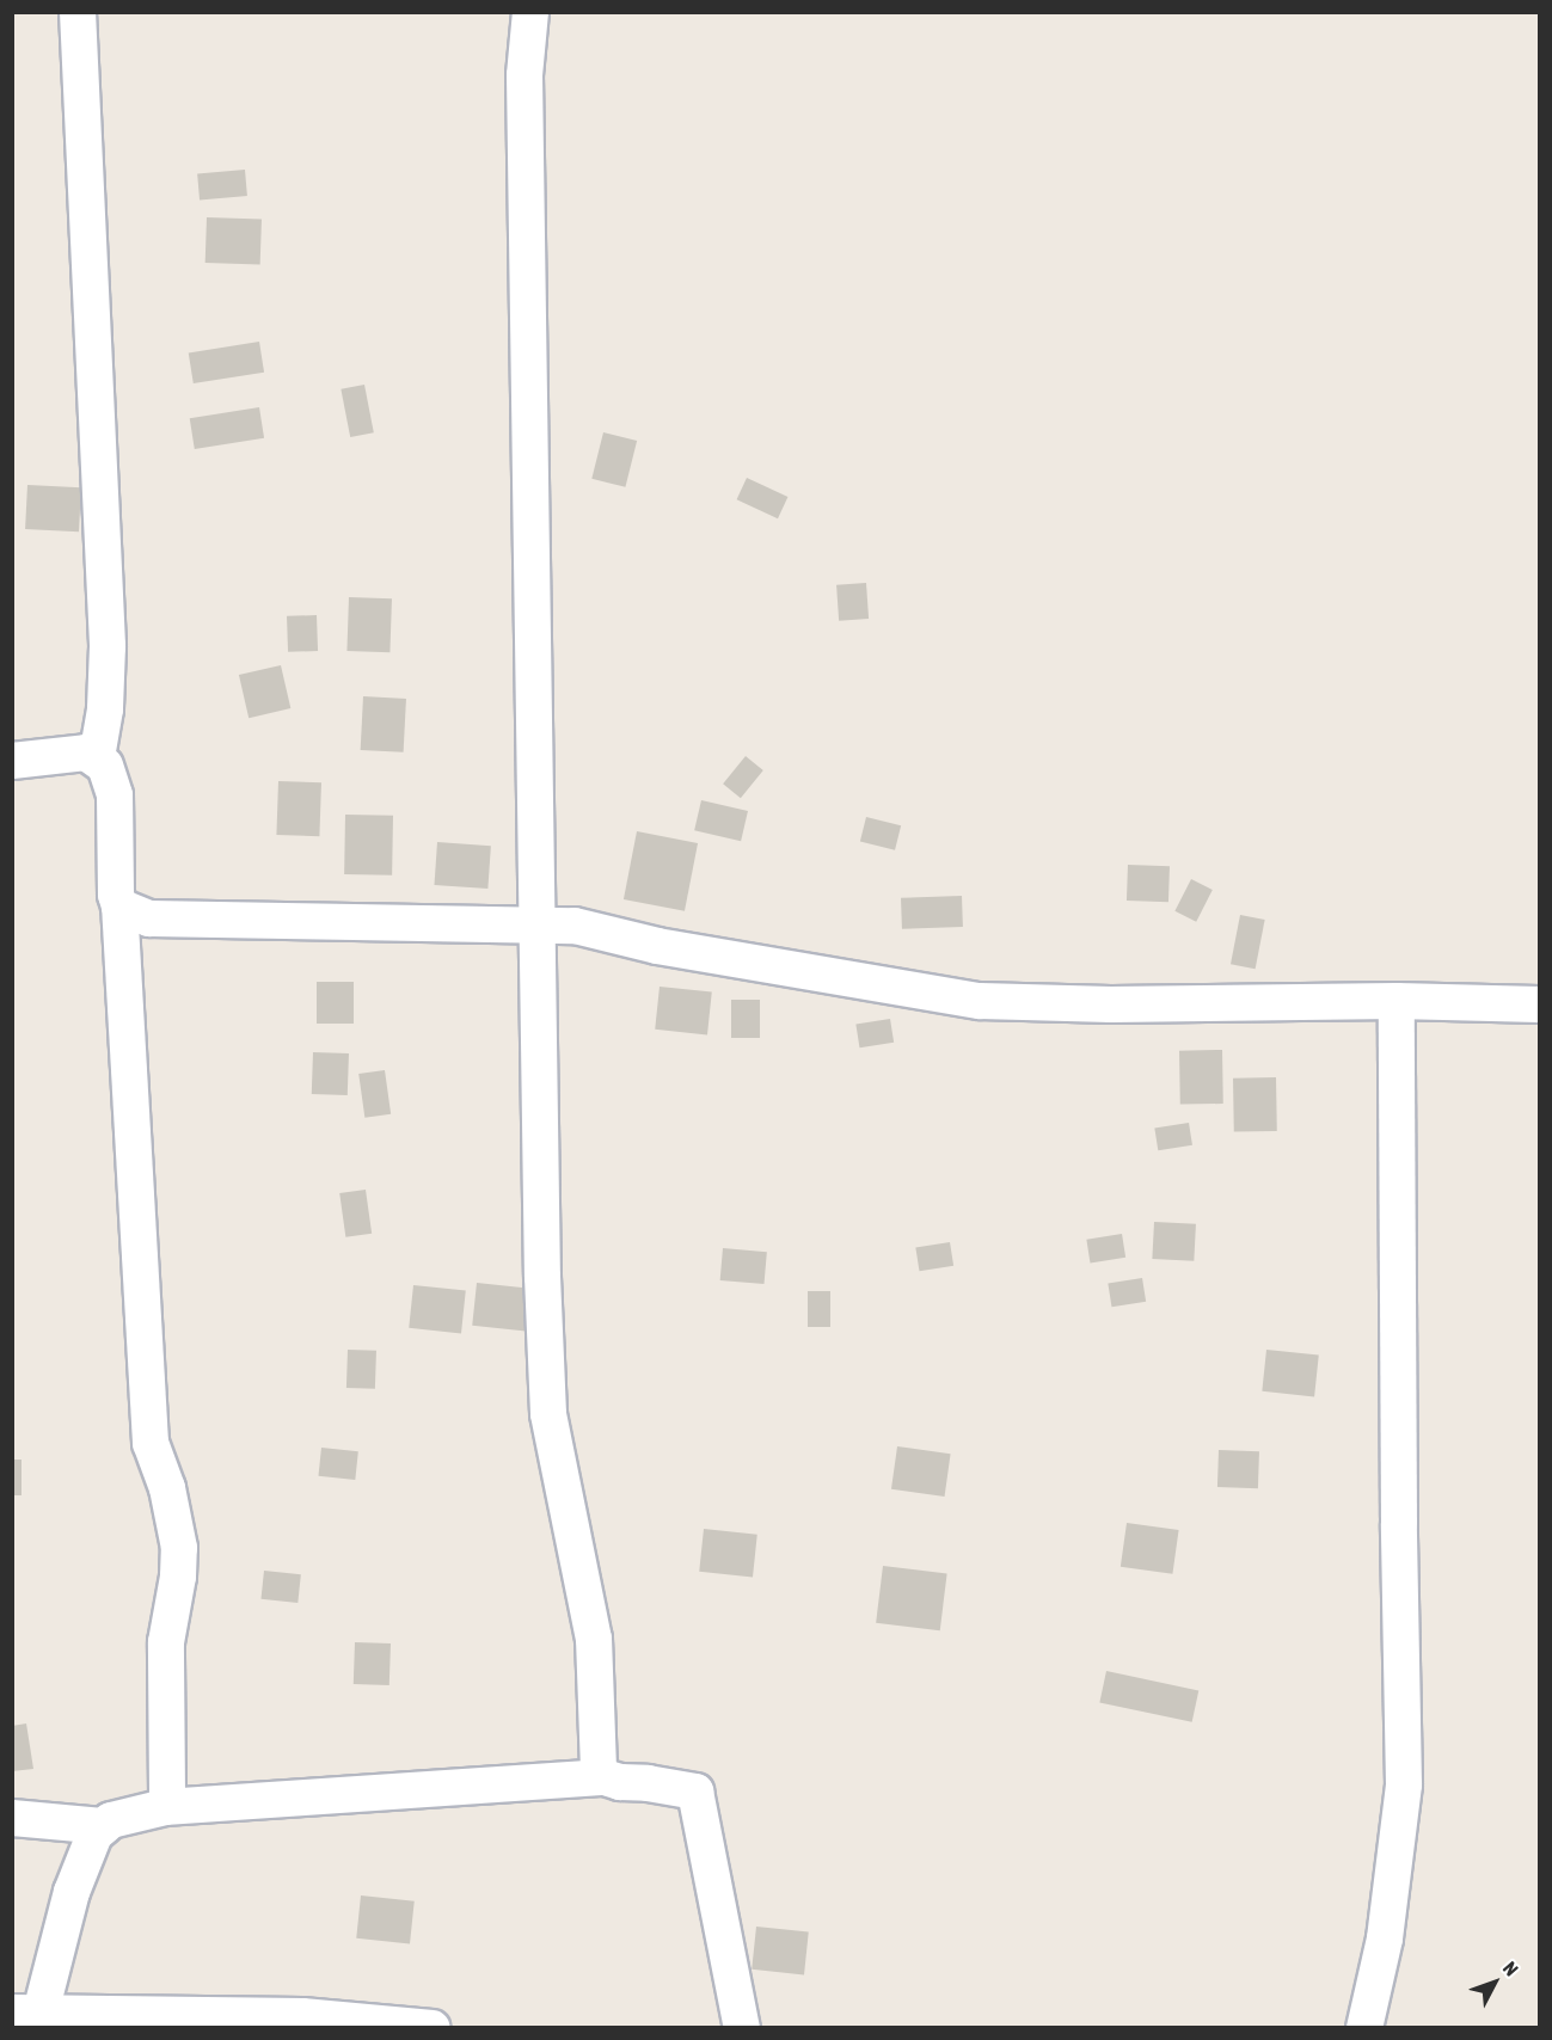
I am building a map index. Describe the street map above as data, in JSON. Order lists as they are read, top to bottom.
{
  "north": "top right"
}
